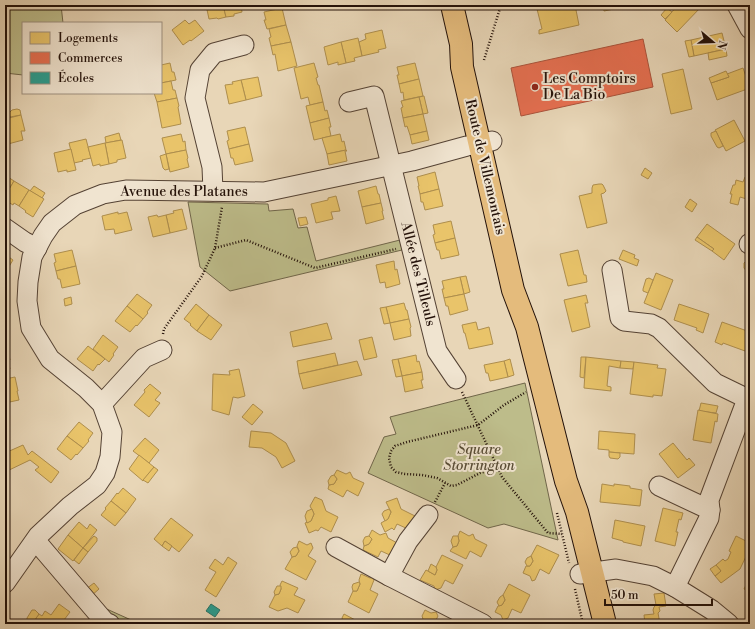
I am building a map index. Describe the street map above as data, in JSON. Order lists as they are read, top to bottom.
{
  "streets": {
    "main road": ["Route de Villemontais"],
    "street": ["Avenue des Platanes", "Allée des Tilleuls"]
  },
  "crossings": [
    ["Route de Villemontais", "Avenue des Platanes"],
    ["Avenue des Platanes", "Allée des Tilleuls"]
  ],
  "parks": ["Square Storrington"],
  "places": ["Les Comptoirs De La Bio"],
  "legend": ["Logements", "Commerces", "Écoles"],
  "scale_bar": "50 m",
  "north": "right"
}
